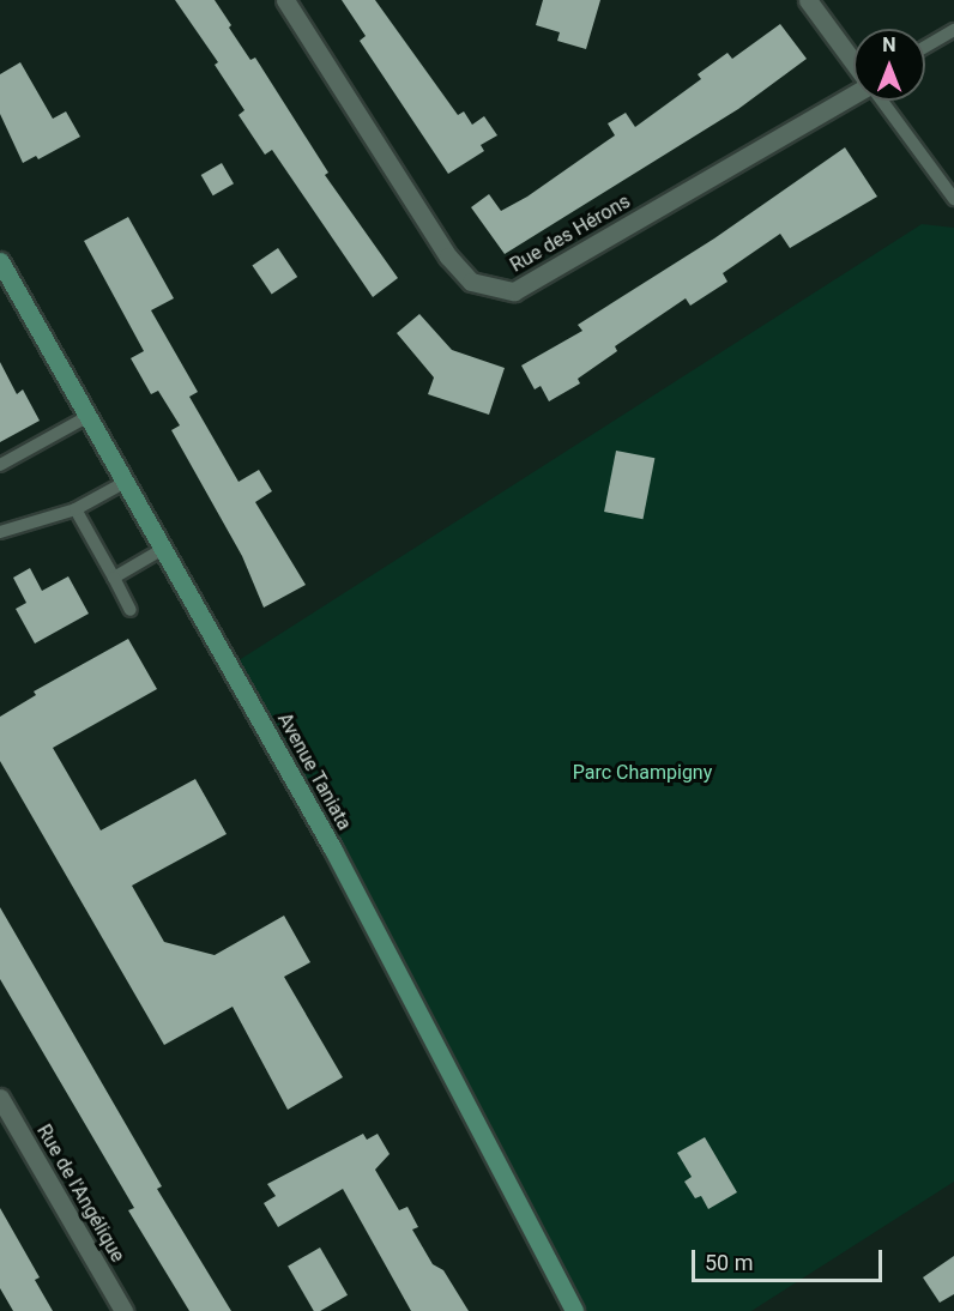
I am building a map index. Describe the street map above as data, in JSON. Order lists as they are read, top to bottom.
{
  "streets": {
    "main road": ["Avenue Taniata"],
    "street": ["Rue des Hérons", "Rue de l'Angélique"]
  },
  "parks": ["Parc Champigny"],
  "scale_bar": "50 m",
  "north": "top"
}
